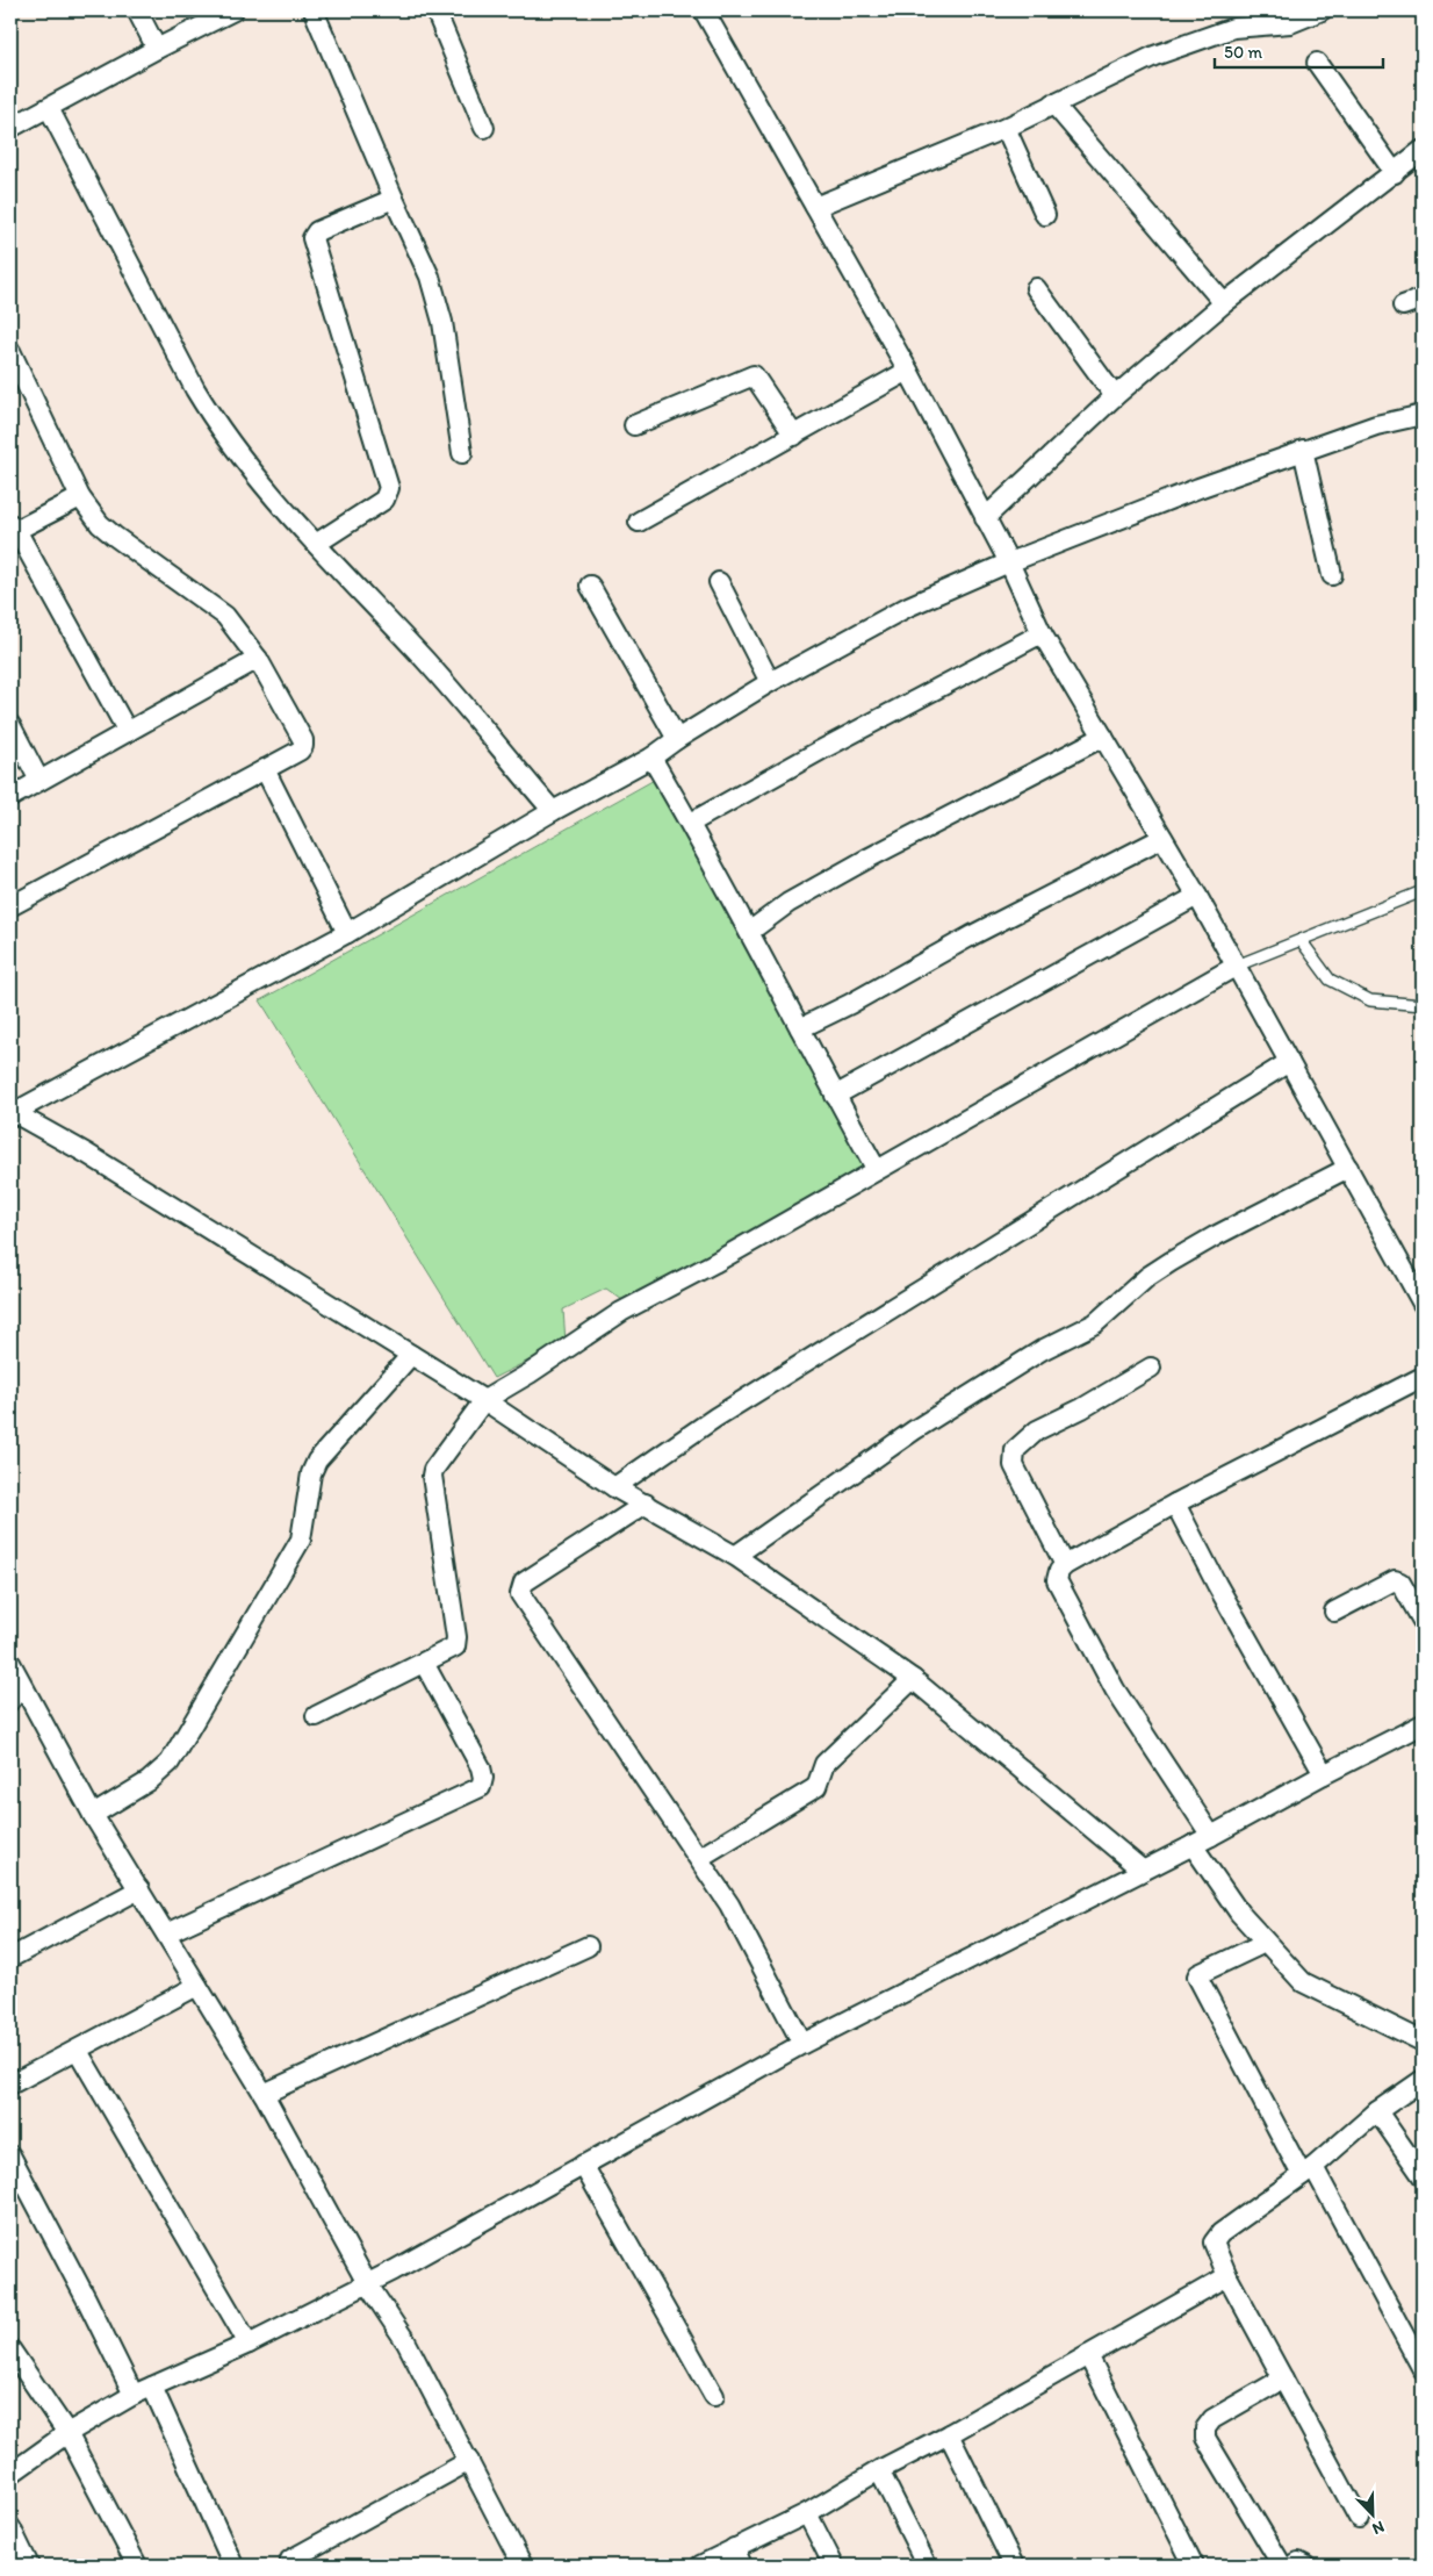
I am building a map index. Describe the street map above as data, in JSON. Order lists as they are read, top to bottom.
{
  "scale_bar": "50 m",
  "north": "bottom right"
}
